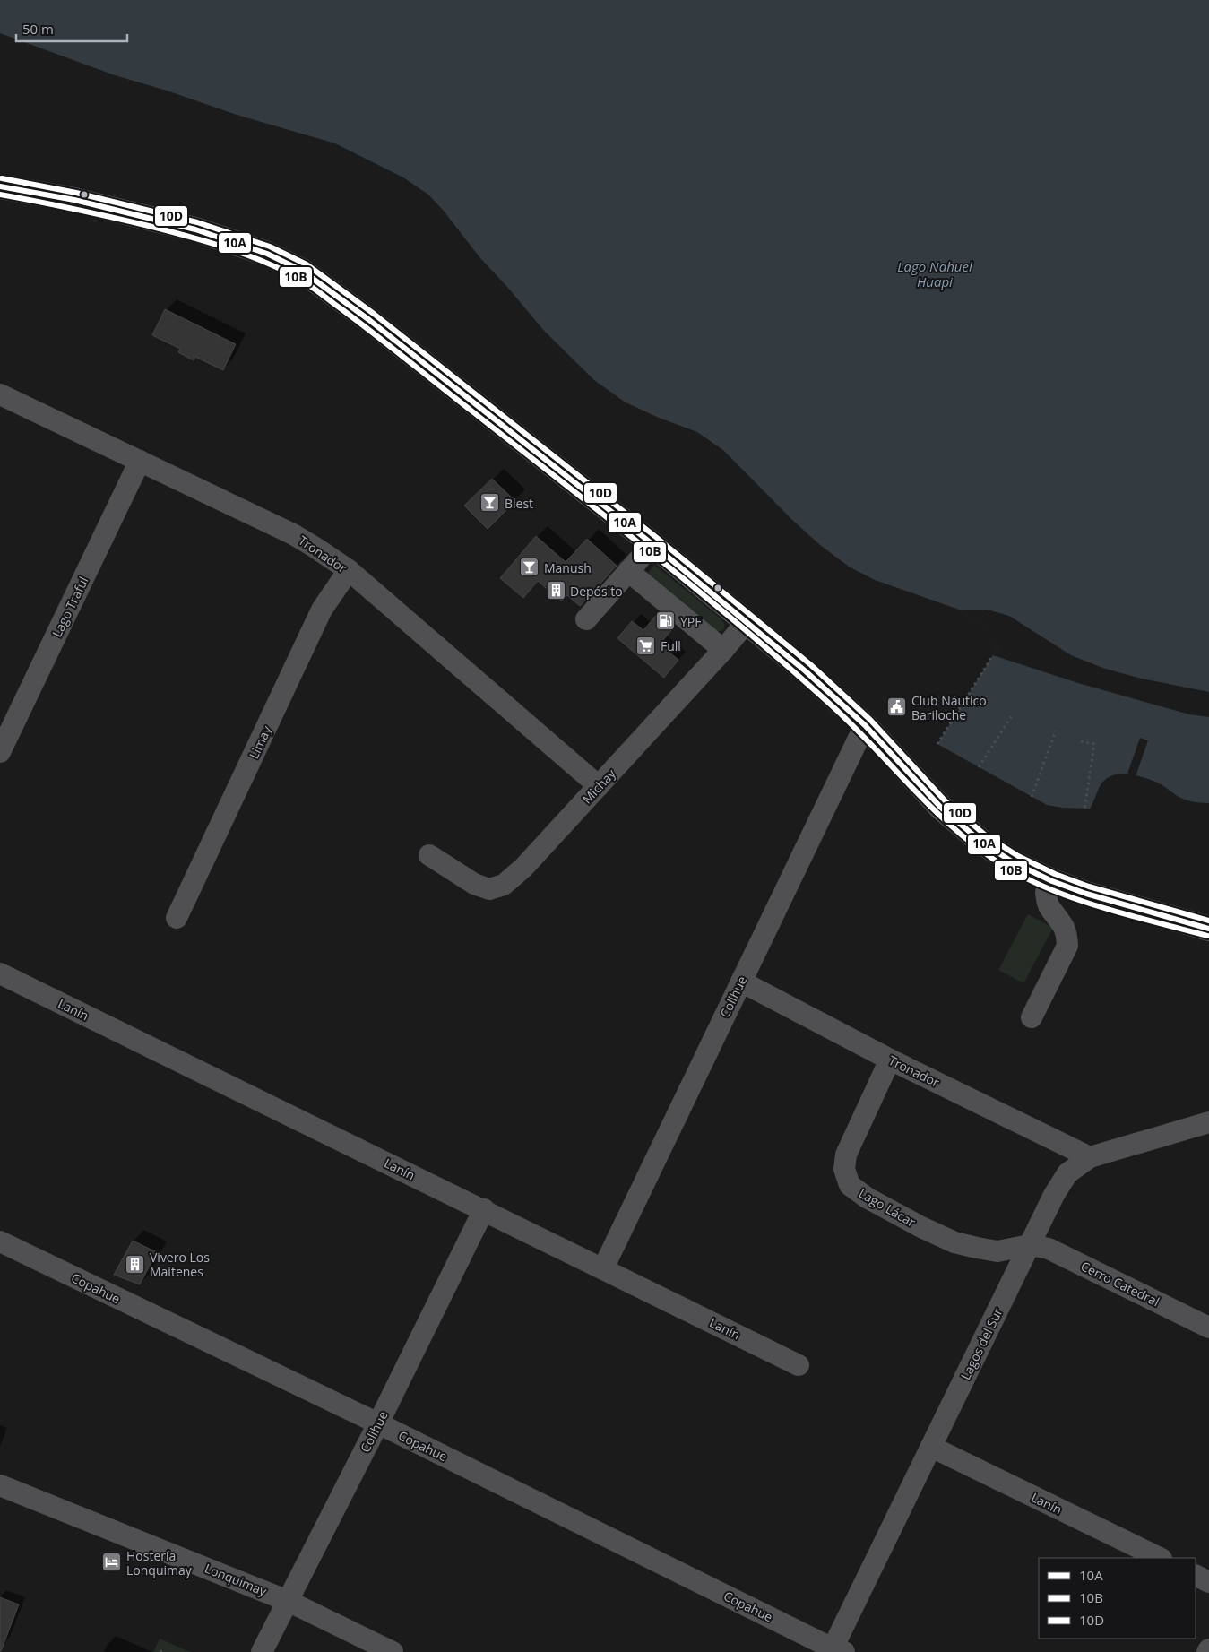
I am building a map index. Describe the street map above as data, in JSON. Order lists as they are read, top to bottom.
{
  "streets": {
    "street": [
      "Tronador",
      "Lago Traful",
      "Limay",
      "Michay",
      "Colihue",
      "Lanín",
      "Lago Lácar",
      "Cerro Catedral",
      "Copahue",
      "Lagos del Sur",
      "Lonquimay"
    ]
  },
  "crossings": [
    ["Tronador", "Lago Traful"],
    ["Tronador", "Limay"],
    ["Tronador", "Michay"],
    ["Tronador", "Colihue"],
    ["Tronador", "Lago Lácar"],
    ["Tronador", "Lagos del Sur"],
    ["Colihue", "Lanín"],
    ["Colihue", "Copahue"],
    ["Colihue", "Lonquimay"],
    ["Lanín", "Lagos del Sur"],
    ["Lago Lácar", "Cerro Catedral"],
    ["Lago Lácar", "Lagos del Sur"],
    ["Cerro Catedral", "Lagos del Sur"],
    ["Copahue", "Lagos del Sur"]
  ],
  "water": ["Lago Nahuel Huapi"],
  "places": {
    "bar": ["Blest", "Manush"],
    "building": ["Depósito", "Vivero Los Maitenes"],
    "fuel station": ["YPF"],
    "supermarket": ["Full"],
    "public building": ["Club Náutico Bariloche"],
    "hotel": ["Hostería Lonquimay"]
  },
  "lines": ["transit line 10D", "transit line 10A", "transit line 10B"],
  "legend": ["10A", "10B", "10D"],
  "scale_bar": "50 m"
}
